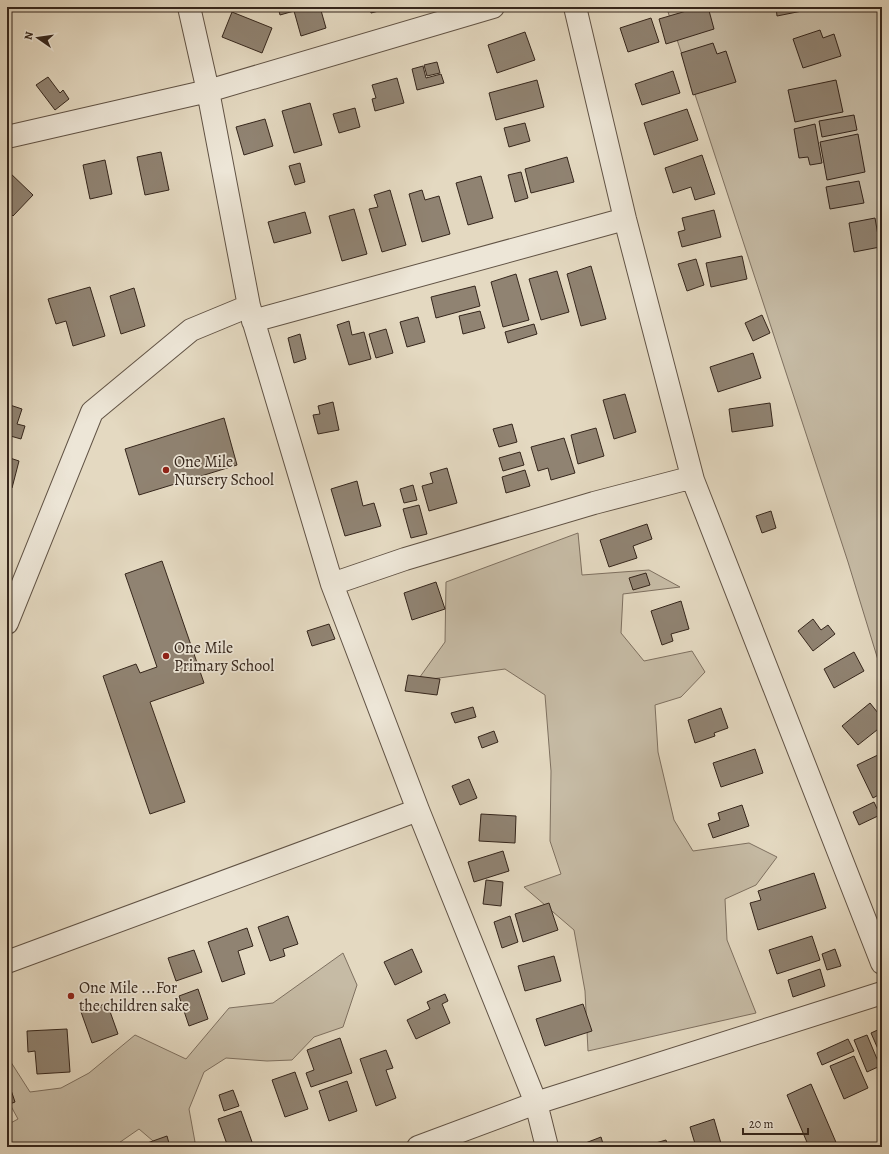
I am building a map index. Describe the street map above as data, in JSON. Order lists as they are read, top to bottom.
{
  "places": ["One Mile Nursery School", "One Mile Primary School", "One Mile ...For the children sake"],
  "scale_bar": "20 m",
  "north": "left"
}
